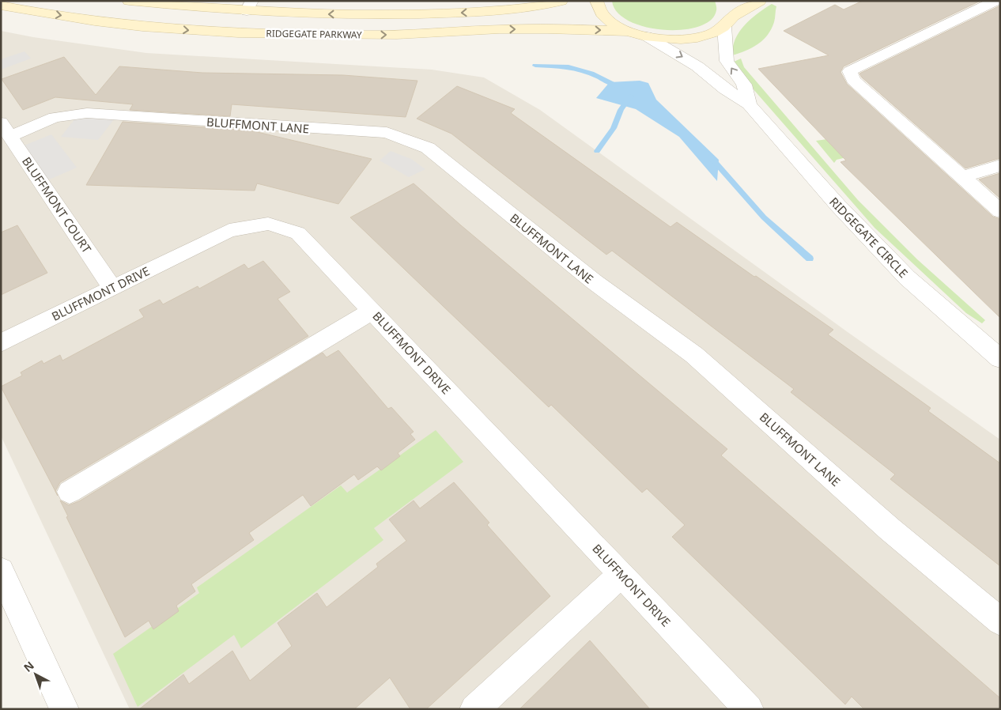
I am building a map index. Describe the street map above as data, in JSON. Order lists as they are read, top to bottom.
{
  "streets": {
    "main road": ["RIDGEGATE PARKWAY"],
    "street": [
      "BLUFFMONT LANE",
      "BLUFFMONT COURT",
      "RIDGEGATE CIRCLE",
      "BLUFFMONT DRIVE"
    ]
  },
  "crossings": [
    ["RIDGEGATE PARKWAY", "RIDGEGATE CIRCLE"],
    ["BLUFFMONT LANE", "BLUFFMONT COURT"],
    ["BLUFFMONT COURT", "BLUFFMONT DRIVE"]
  ],
  "north": "top left"
}
